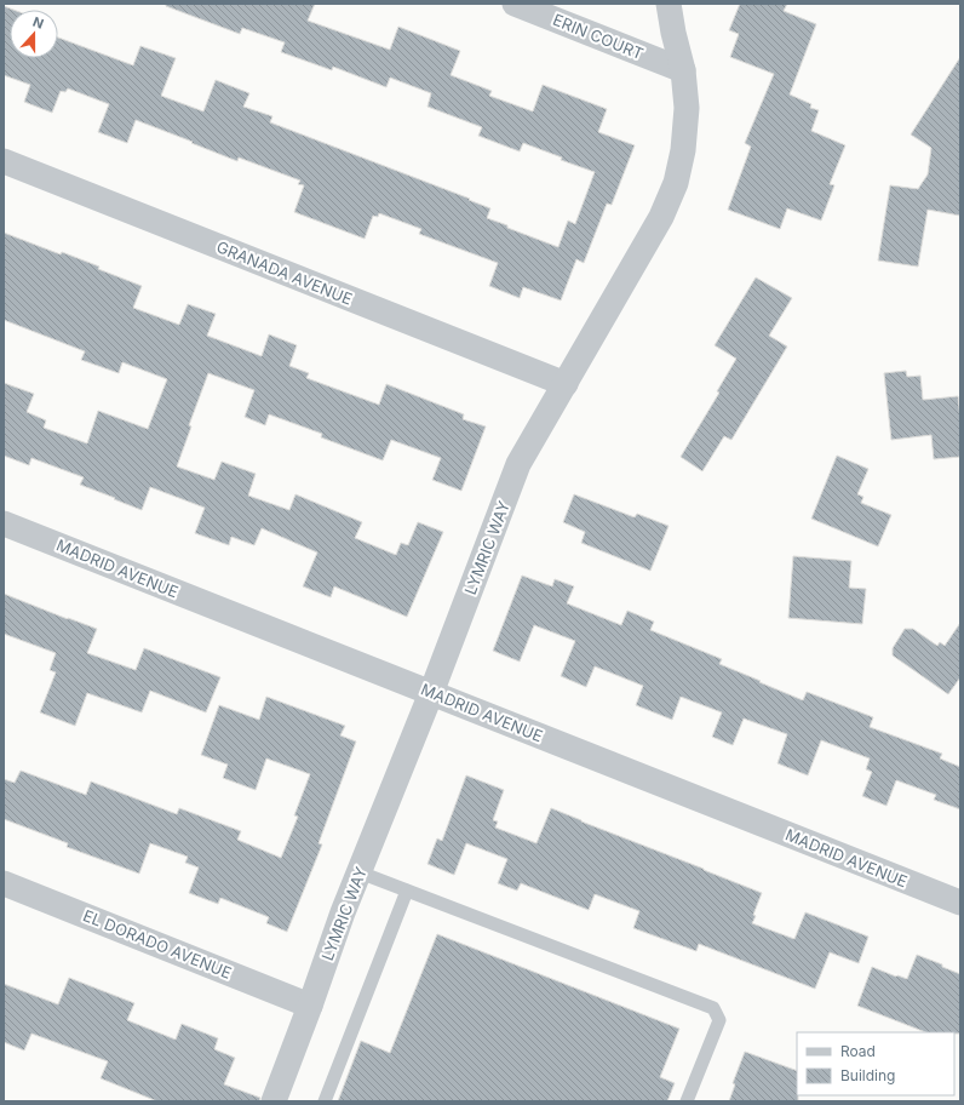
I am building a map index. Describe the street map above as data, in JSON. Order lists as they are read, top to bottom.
{
  "streets": {
    "street": [
      "ERIN COURT",
      "GRANADA AVENUE",
      "LYMRIC WAY",
      "MADRID AVENUE",
      "EL DORADO AVENUE"
    ]
  },
  "crossings": [
    ["ERIN COURT", "LYMRIC WAY"],
    ["GRANADA AVENUE", "LYMRIC WAY"],
    ["LYMRIC WAY", "MADRID AVENUE"],
    ["LYMRIC WAY", "EL DORADO AVENUE"]
  ],
  "legend": ["Road", "Building"],
  "north": "top"
}
